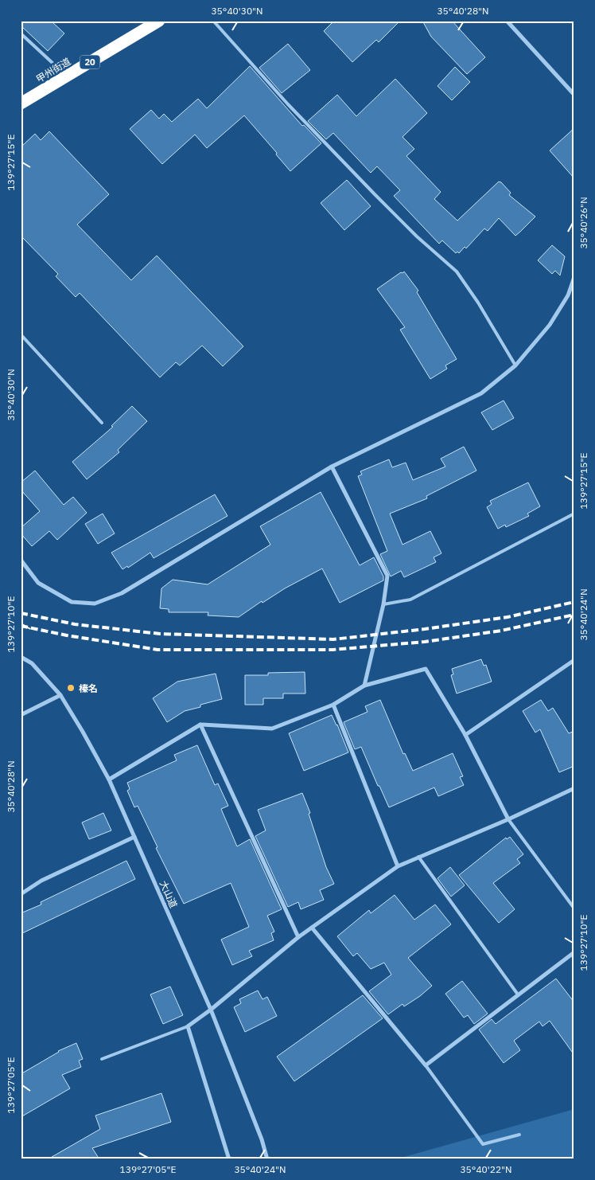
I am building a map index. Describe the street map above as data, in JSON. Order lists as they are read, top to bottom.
{
  "streets": {
    "highway": ["20", "甲州街道"],
    "street": ["大山道"]
  },
  "places": ["榛名"],
  "coordinates": [
    "35°40'30\"N",
    "35°40'28\"N",
    "139°27'15\"E",
    "35°40'26\"N",
    "35°40'24\"N",
    "139°27'10\"E",
    "139°27'05\"E",
    "35°40'22\"N"
  ]
}
